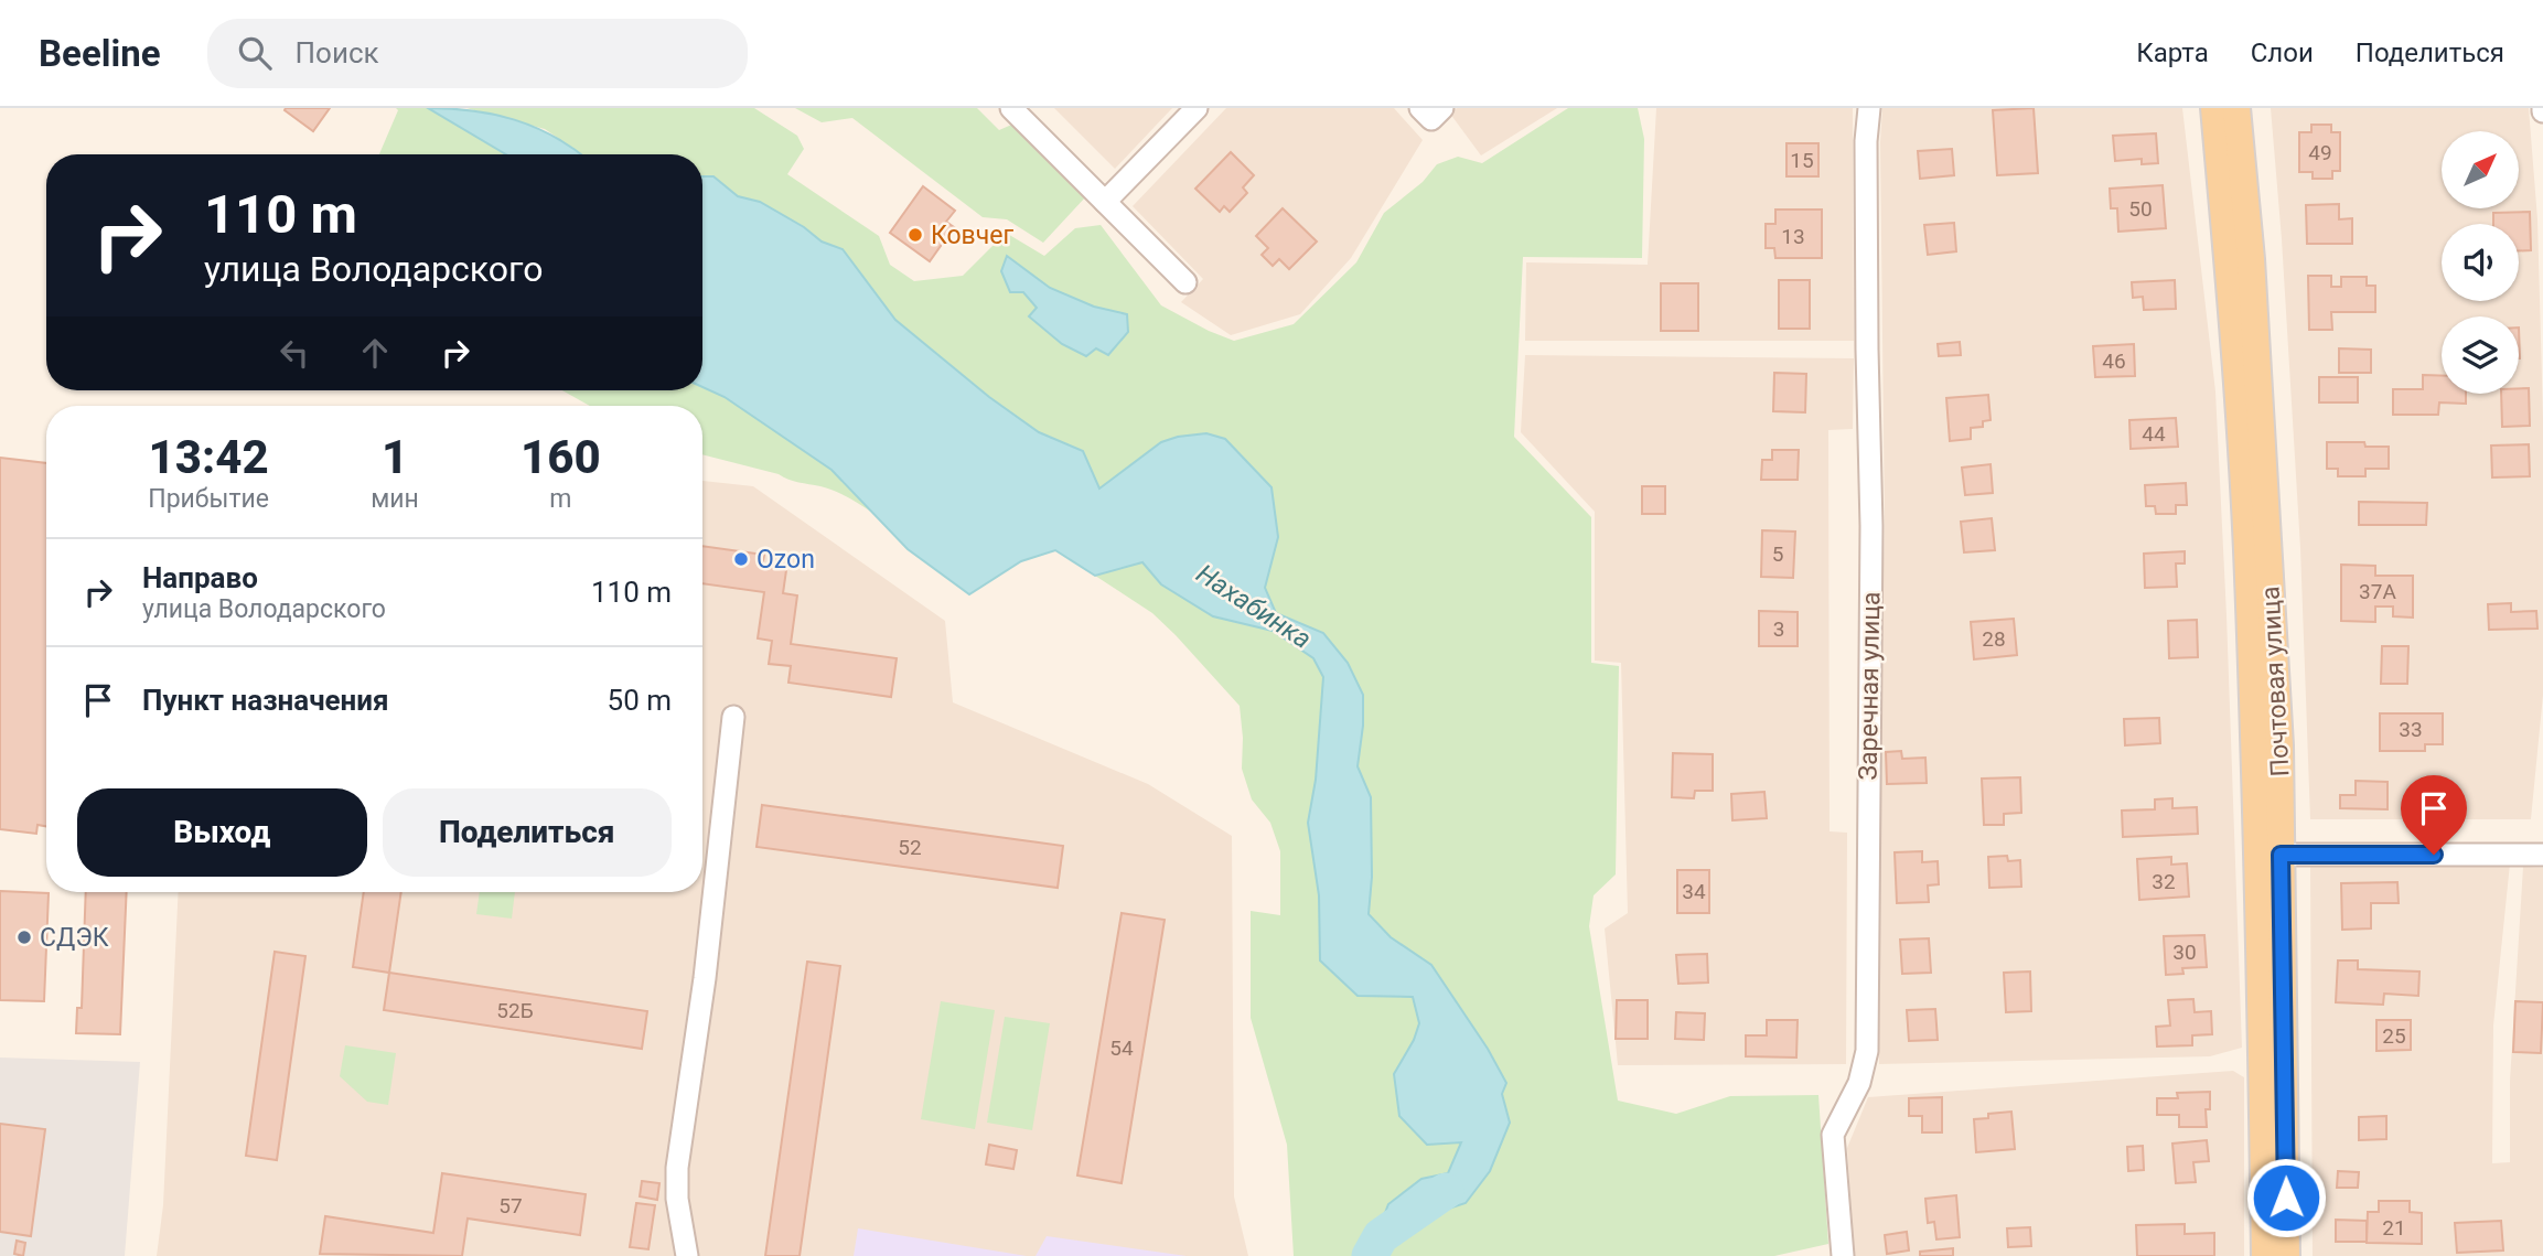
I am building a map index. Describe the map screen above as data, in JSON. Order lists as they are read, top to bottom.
{
  "streets": {
    "main road": ["Почтовая улица"],
    "street": ["Заречная улица"]
  },
  "water": ["Нахабинка"],
  "places": ["Ковчег", "Ozon", "СДЭК"],
  "house_numbers": [
    "49",
    "15",
    "50",
    "13",
    "46",
    "44",
    "5",
    "37А",
    "3",
    "28",
    "33",
    "52",
    "32",
    "34",
    "30",
    "52Б",
    "25",
    "54",
    "57",
    "21"
  ],
  "north": "top right",
  "page": {
    "header": "Beeline",
    "search": "Поиск",
    "nav": ["Карта", "Слои", "Поделиться"],
    "turn": ["110 m", "улица Володарского"],
    "eta": [
      "13:42",
      "Прибытие",
      "1",
      "мин",
      "160",
      "m"
    ],
    "list": [
      {
        "name": "Направо",
        "note": "улица Володарского",
        "value": "110 m"
      },
      {
        "name": "Пункт назначения",
        "value": "50 m"
      }
    ],
    "buttons": ["Выход", "Поделиться"]
  }
}
